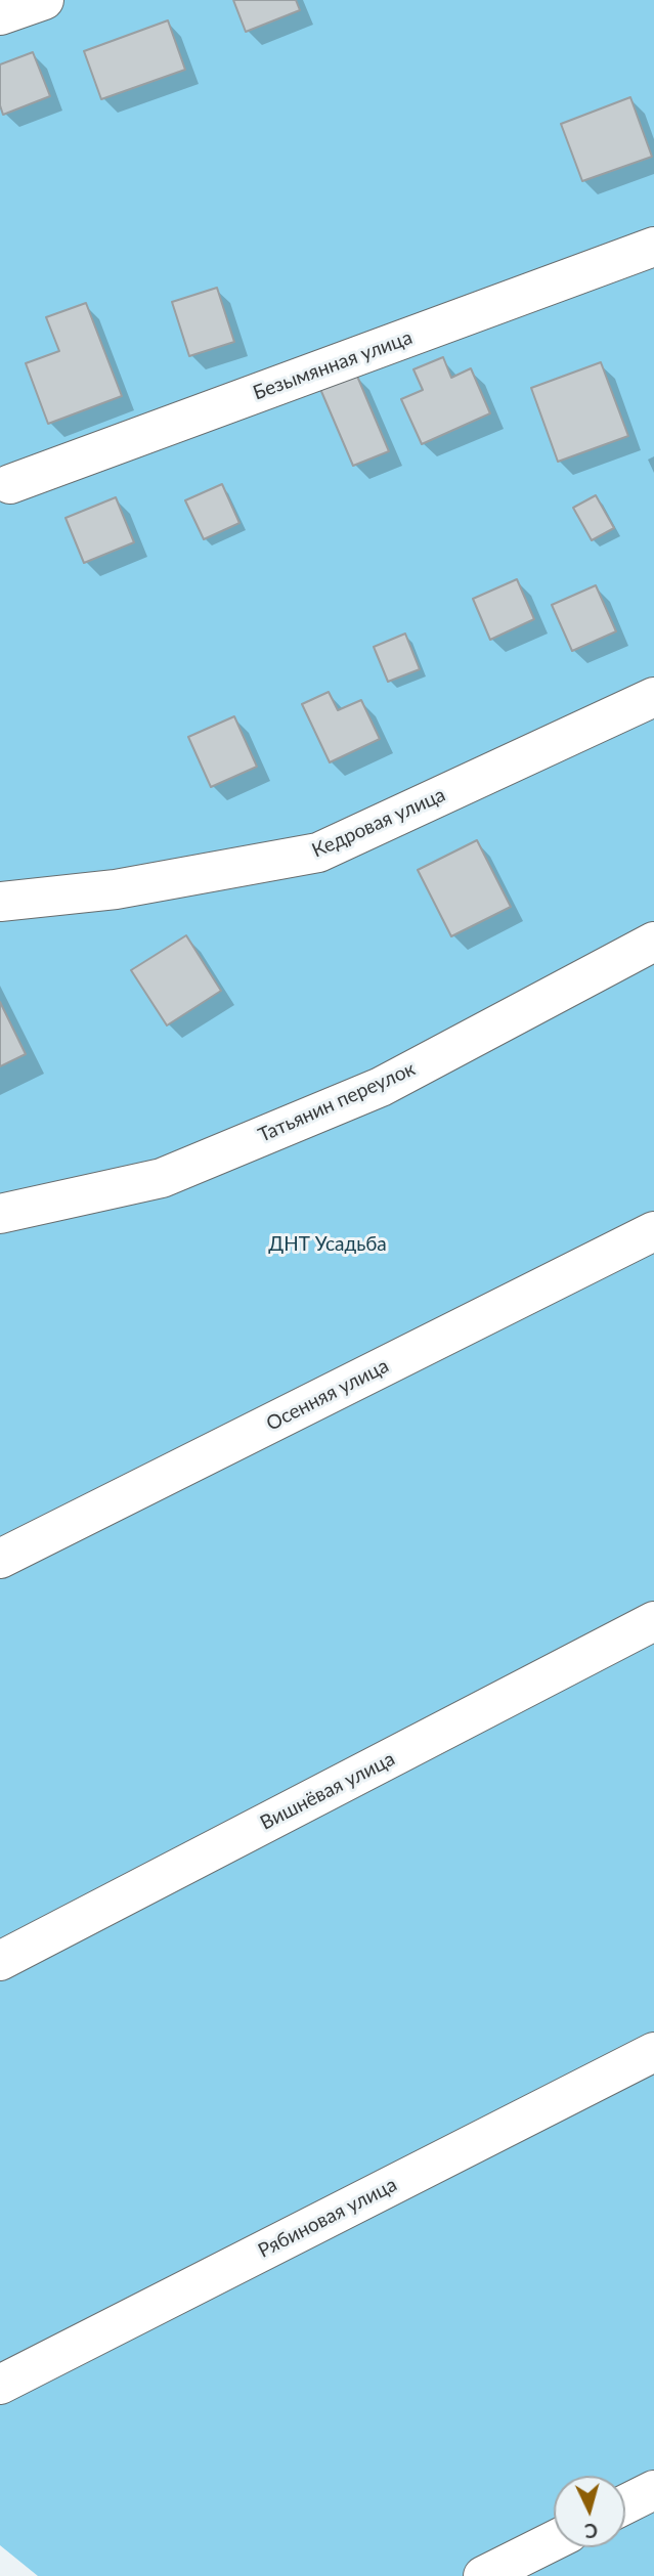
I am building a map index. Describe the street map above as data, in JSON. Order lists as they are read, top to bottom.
{
  "streets": {
    "street": [
      "Безымянная улица",
      "Кедровая улица",
      "Татьянин переулок",
      "Осенняя улица",
      "Вишнёвая улица",
      "Рябиновая улица"
    ]
  },
  "parks": ["ДНТ Усадьба"],
  "north": "bottom"
}
